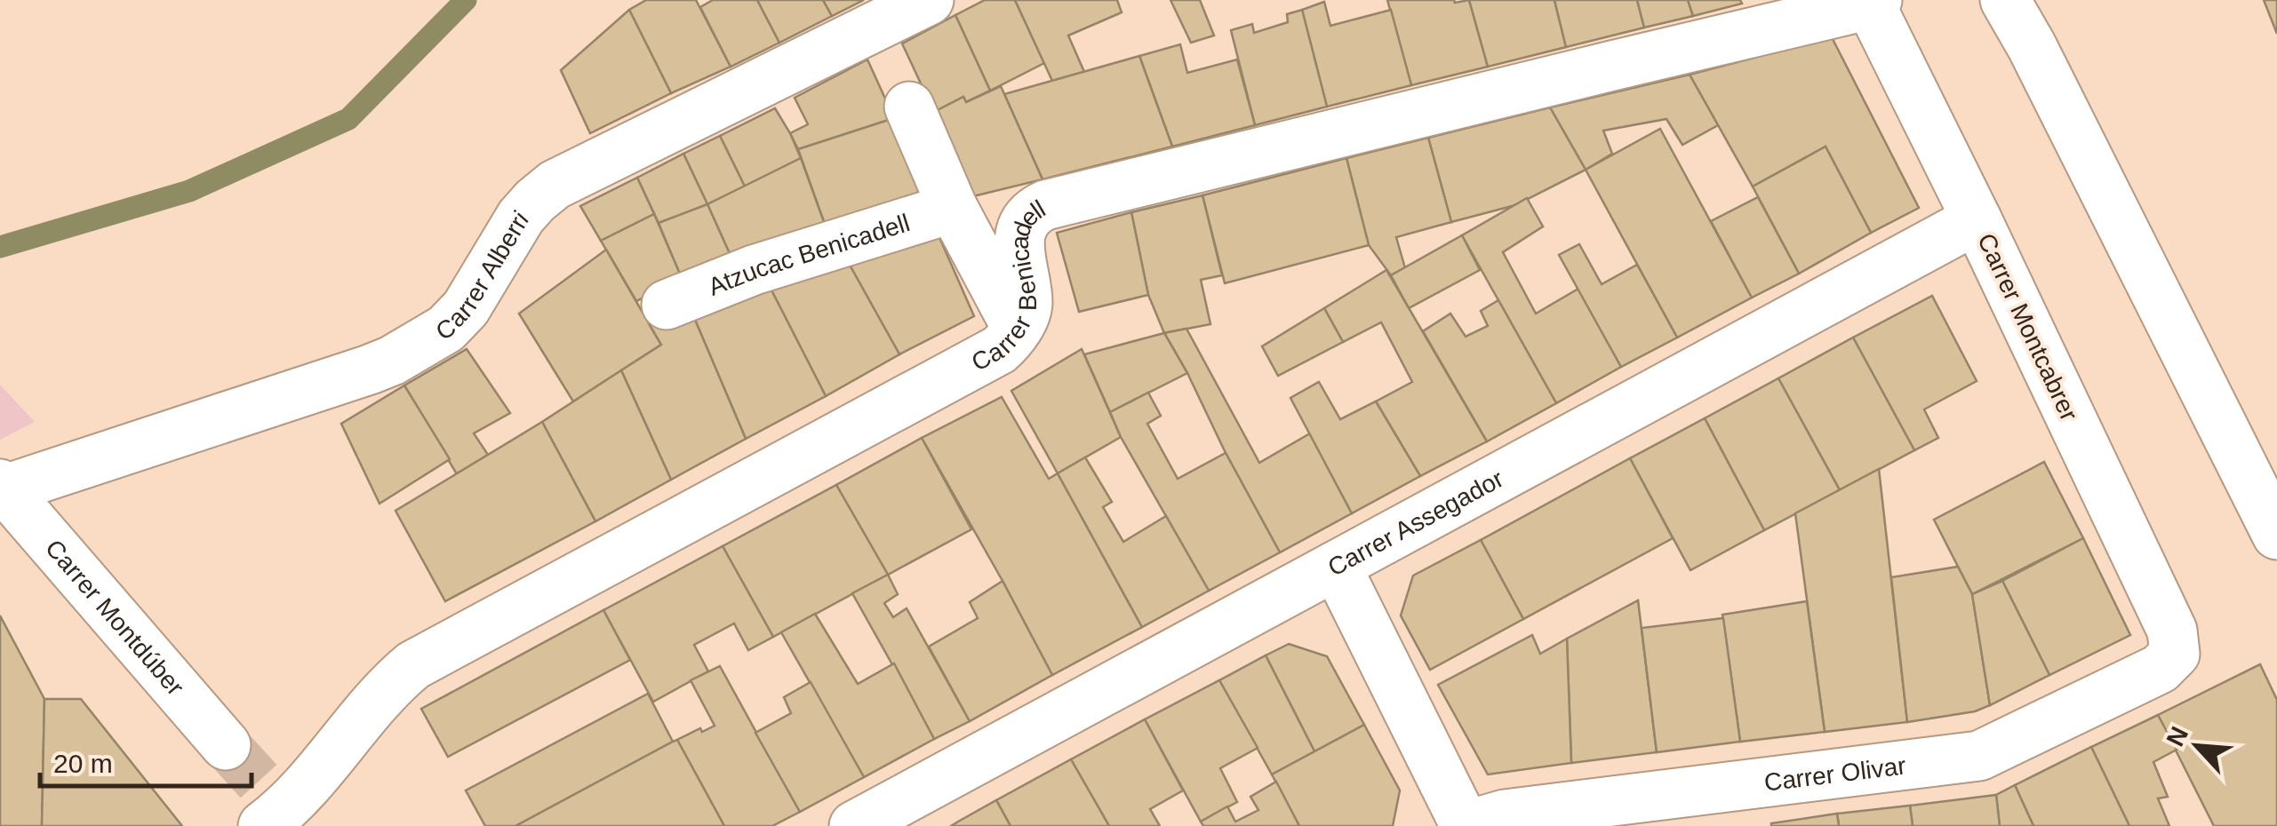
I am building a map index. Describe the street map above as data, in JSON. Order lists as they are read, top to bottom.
{
  "streets": {
    "street": [
      "Atzucac Benicadell",
      "Carrer Alberri",
      "Carrer Benicadell",
      "Carrer Montcabrer",
      "Carrer Assegador",
      "Carrer Montdúber",
      "Carrer Olivar"
    ]
  },
  "crossings": [
    ["Carrer Alberri", "Carrer Montdúber"],
    ["Carrer Benicadell", "Carrer Montcabrer"],
    ["Carrer Montcabrer", "Carrer Assegador"],
    ["Carrer Montcabrer", "Carrer Olivar"]
  ],
  "scale_bar": "20 m",
  "north": "top left"
}
